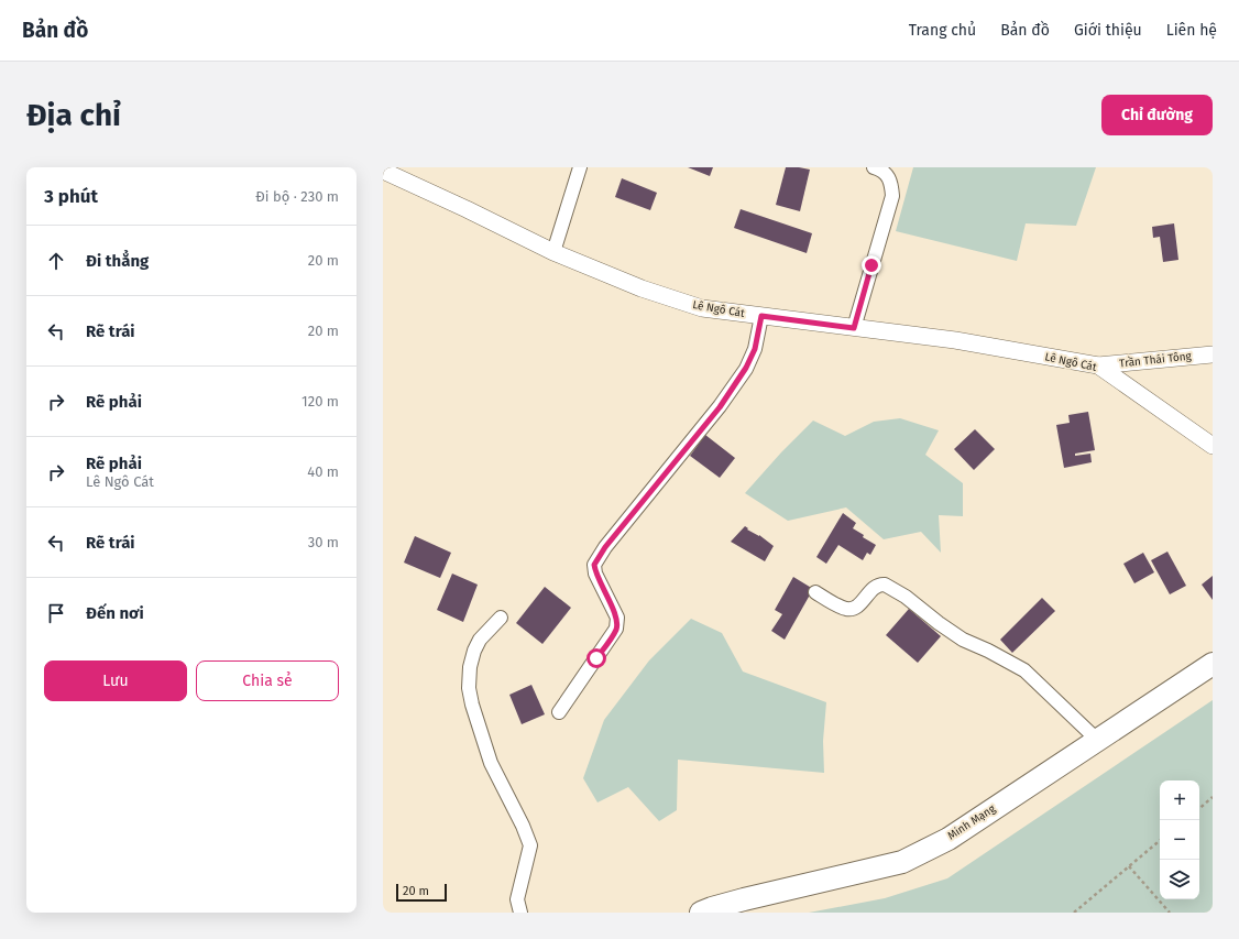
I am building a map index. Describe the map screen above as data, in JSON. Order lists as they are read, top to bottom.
{
  "streets": {
    "highway": ["Minh Mạng"],
    "street": ["Lê Ngô Cát", "Trần Thái Tông"]
  },
  "crossings": [
    ["Lê Ngô Cát", "Trần Thái Tông"]
  ],
  "scale_bar": "20 m",
  "page": {
    "header": "Bản đồ",
    "nav": [
      "Trang chủ",
      "Bản đồ",
      "Giới thiệu",
      "Liên hệ"
    ],
    "buttons": [
      "Chỉ đường",
      ["Lưu", "Chia sẻ"]
    ],
    "title": "Địa chỉ",
    "heading": ["3 phút", "Đi bộ · 230 m"],
    "list": [
      ["Đi thẳng", "20 m"],
      ["Rẽ trái", "20 m"],
      ["Rẽ phải", "120 m"],
      ["Rẽ phải", "Lê Ngô Cát", "40 m"],
      ["Rẽ trái", "30 m"],
      "Đến nơi"
    ],
    "map_buttons": ["+", "−"],
    "scale": "20 m"
  }
}
